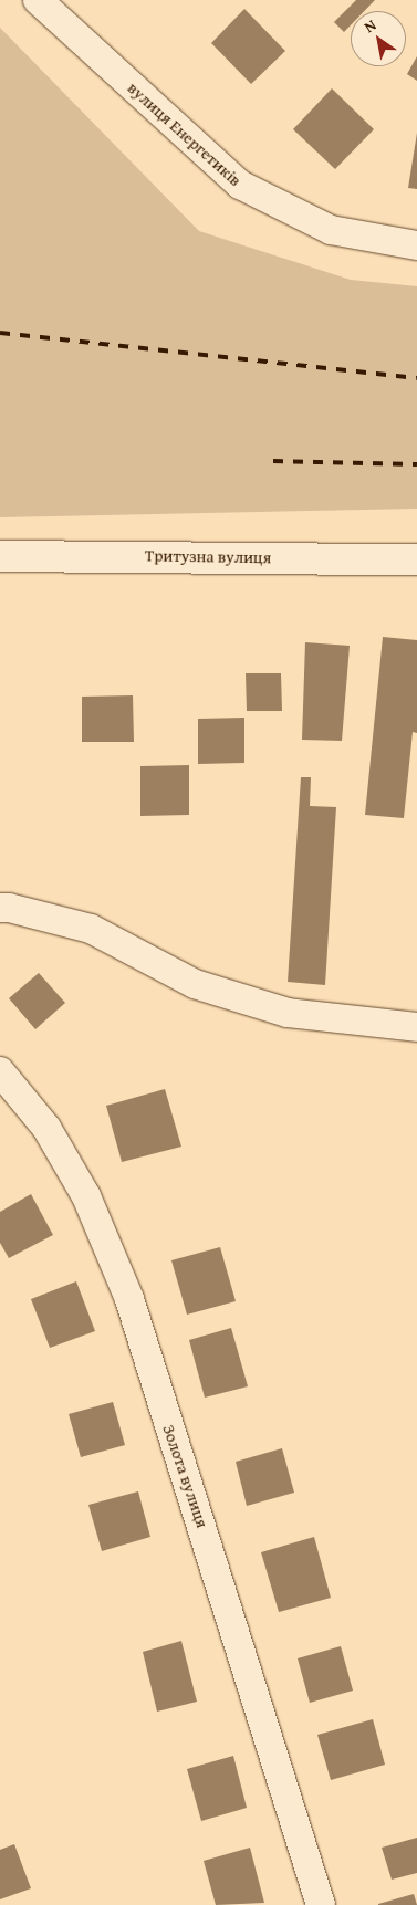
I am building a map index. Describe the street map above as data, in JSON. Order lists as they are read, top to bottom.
{
  "streets": {
    "street": ["вулиця Енергетиків", "Тритузна вулиця", "Золота вулиця"]
  },
  "north": "top left"
}
